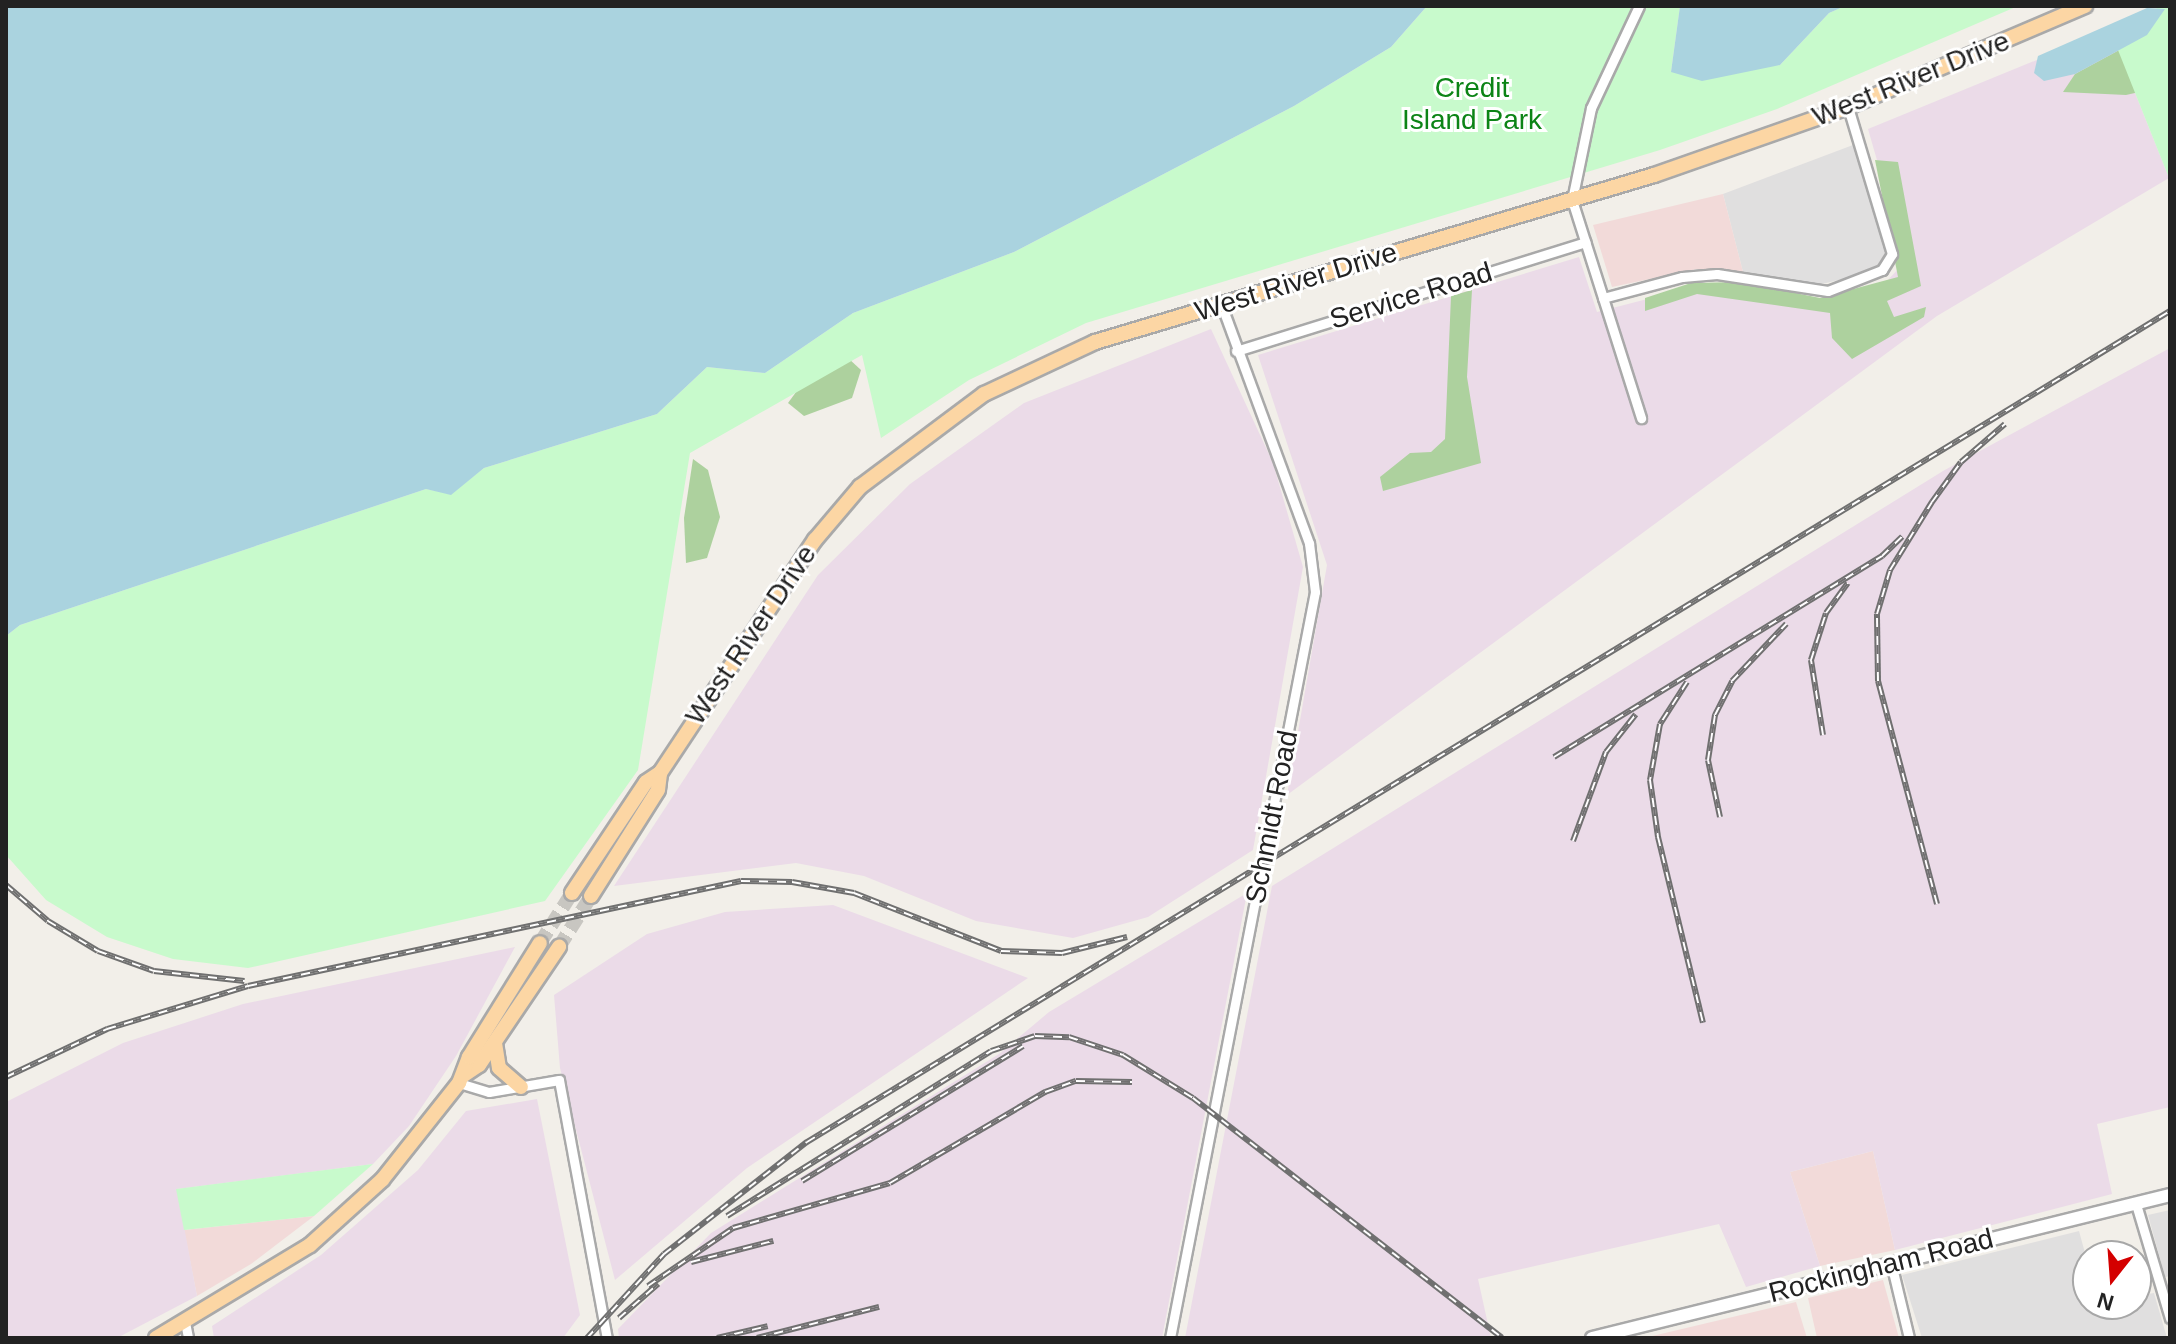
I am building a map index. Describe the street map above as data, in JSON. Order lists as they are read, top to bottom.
{
  "streets": {
    "main road": ["West River Drive"],
    "street": ["Service Road", "Schmidt Road", "Rockingham Road"]
  },
  "crossings": [
    ["West River Drive", "Schmidt Road"],
    ["Service Road", "Schmidt Road"]
  ],
  "parks": ["Credit Island Park"],
  "north": "bottom"
}
